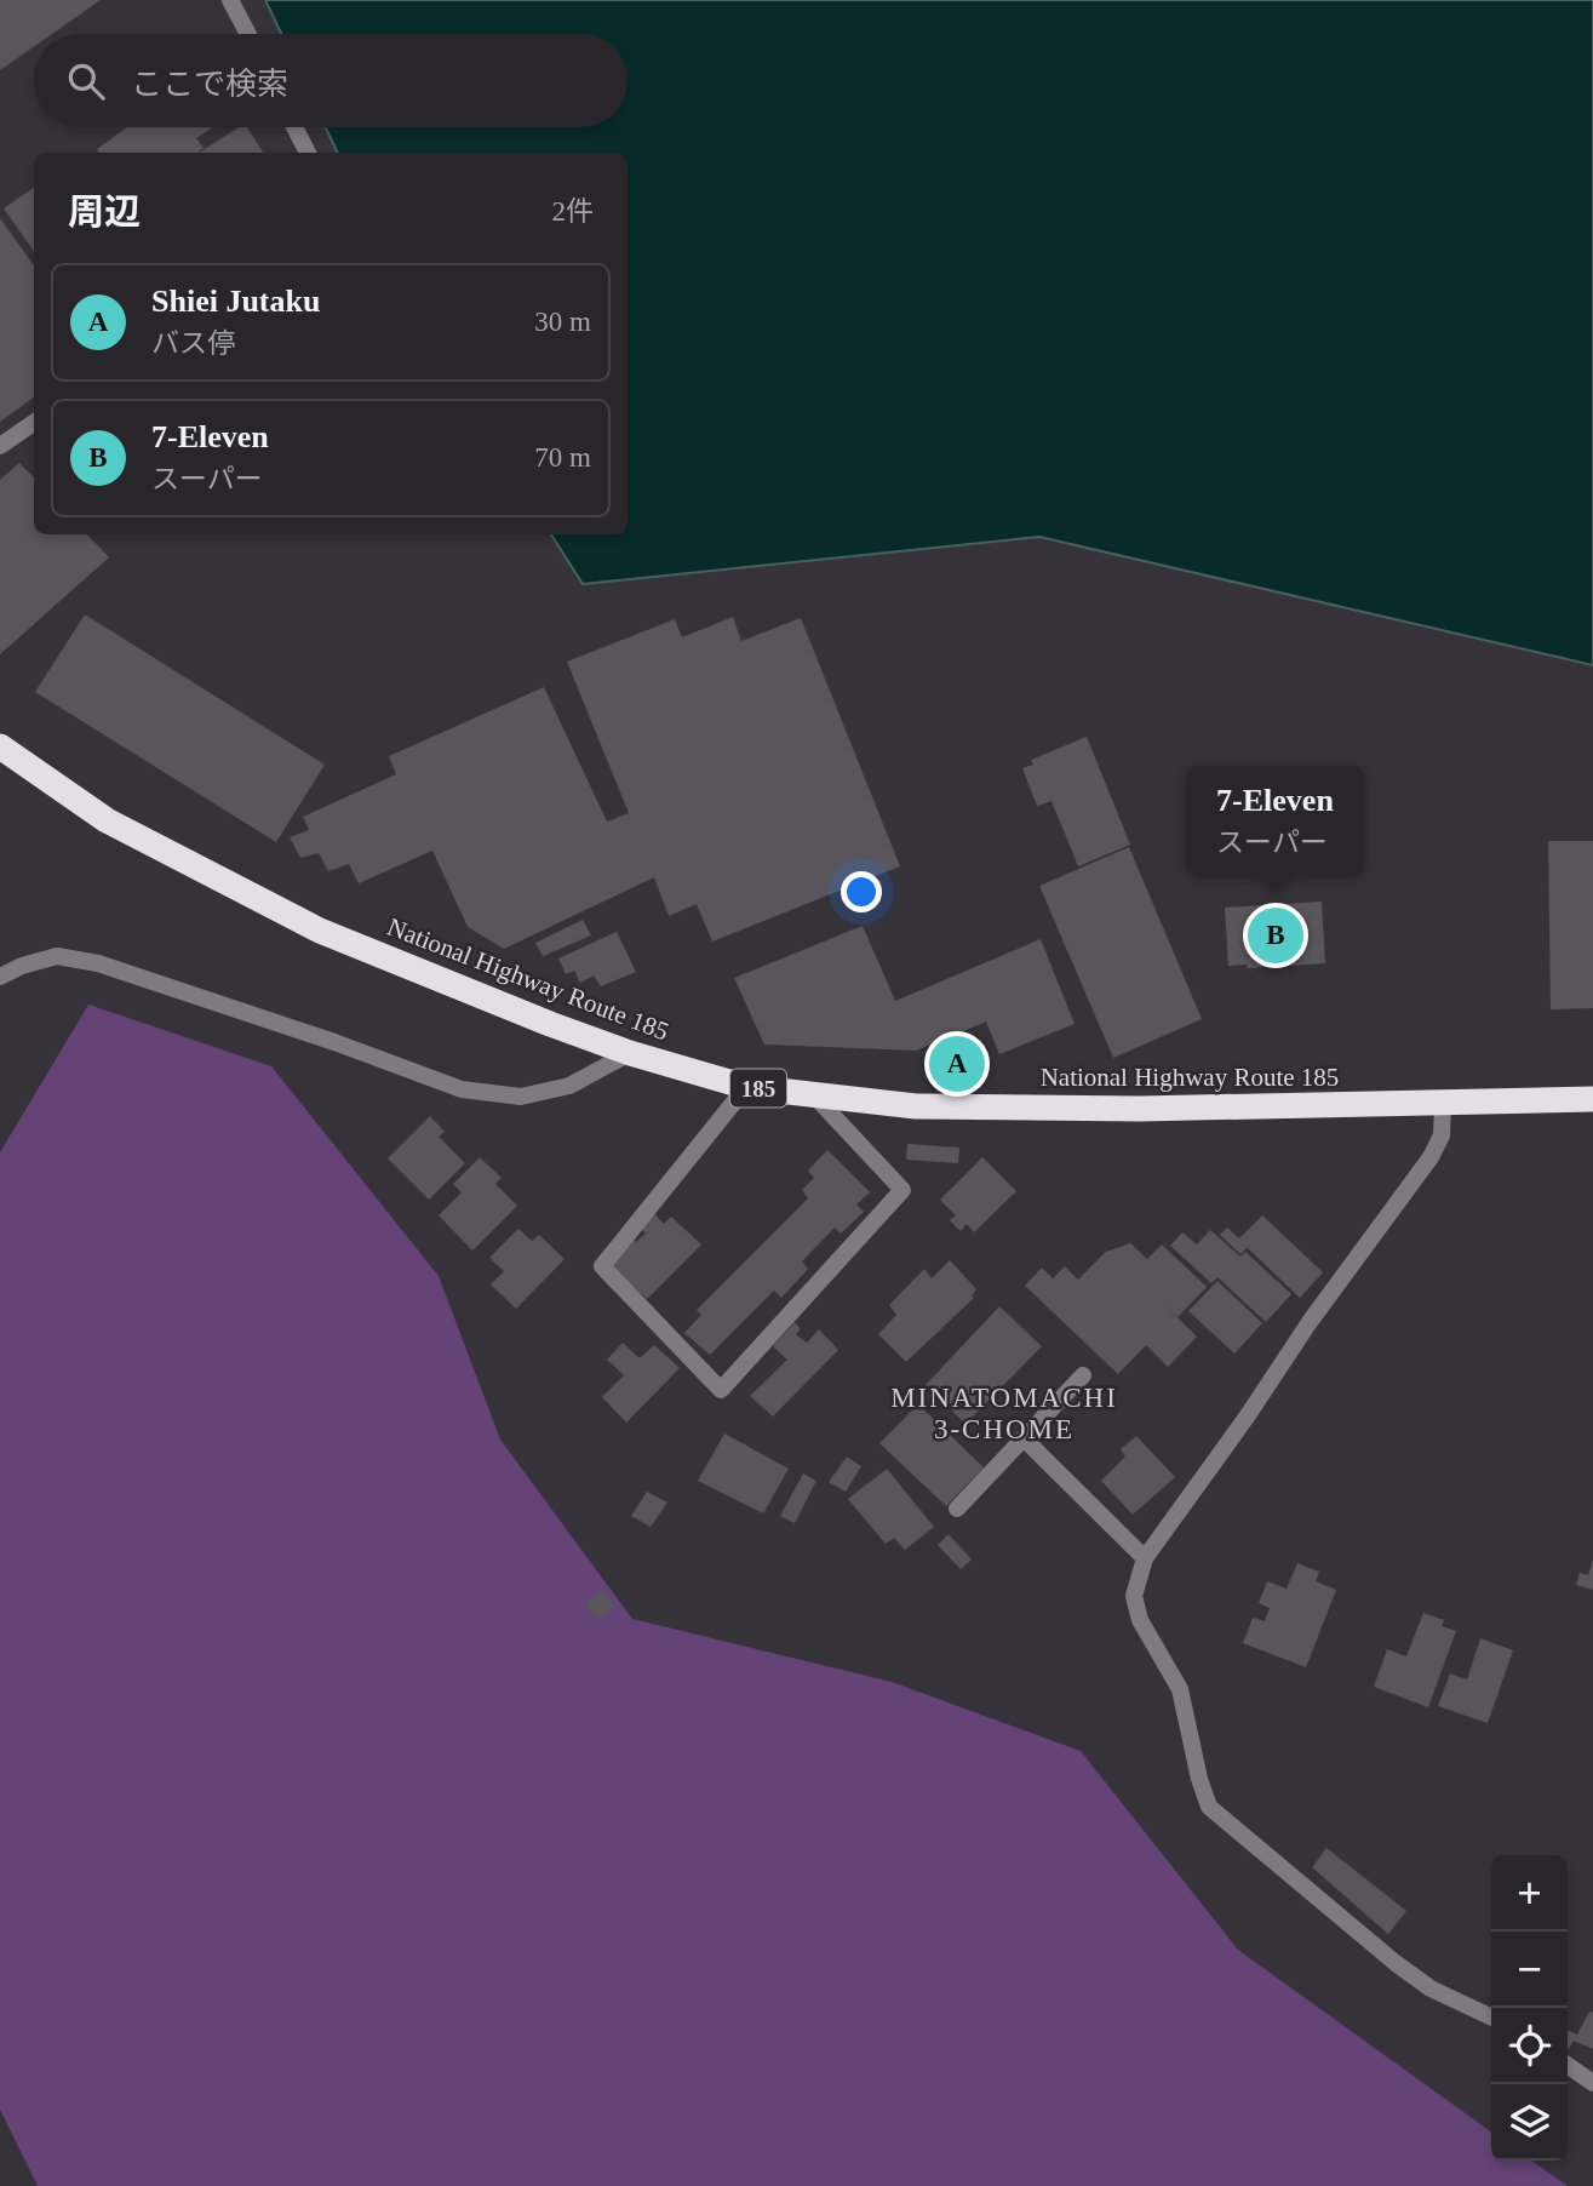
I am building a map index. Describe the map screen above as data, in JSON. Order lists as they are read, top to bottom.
{
  "streets": {
    "highway": ["National Highway Route 185", "185"]
  },
  "districts": ["MINATOMACHI 3-CHOME"],
  "page": {
    "search": "ここで検索",
    "heading": ["周辺", "2件"],
    "list": [
      {
        "mark": "A",
        "name": "Shiei Jutaku",
        "note": "バス停",
        "value": "30 m"
      },
      {
        "mark": "B",
        "name": "7-Eleven",
        "note": "スーパー",
        "value": "70 m"
      }
    ],
    "popup": ["7-Eleven", "スーパー"],
    "pins": ["B", "A"],
    "map_buttons": ["+", "−"]
  }
}
